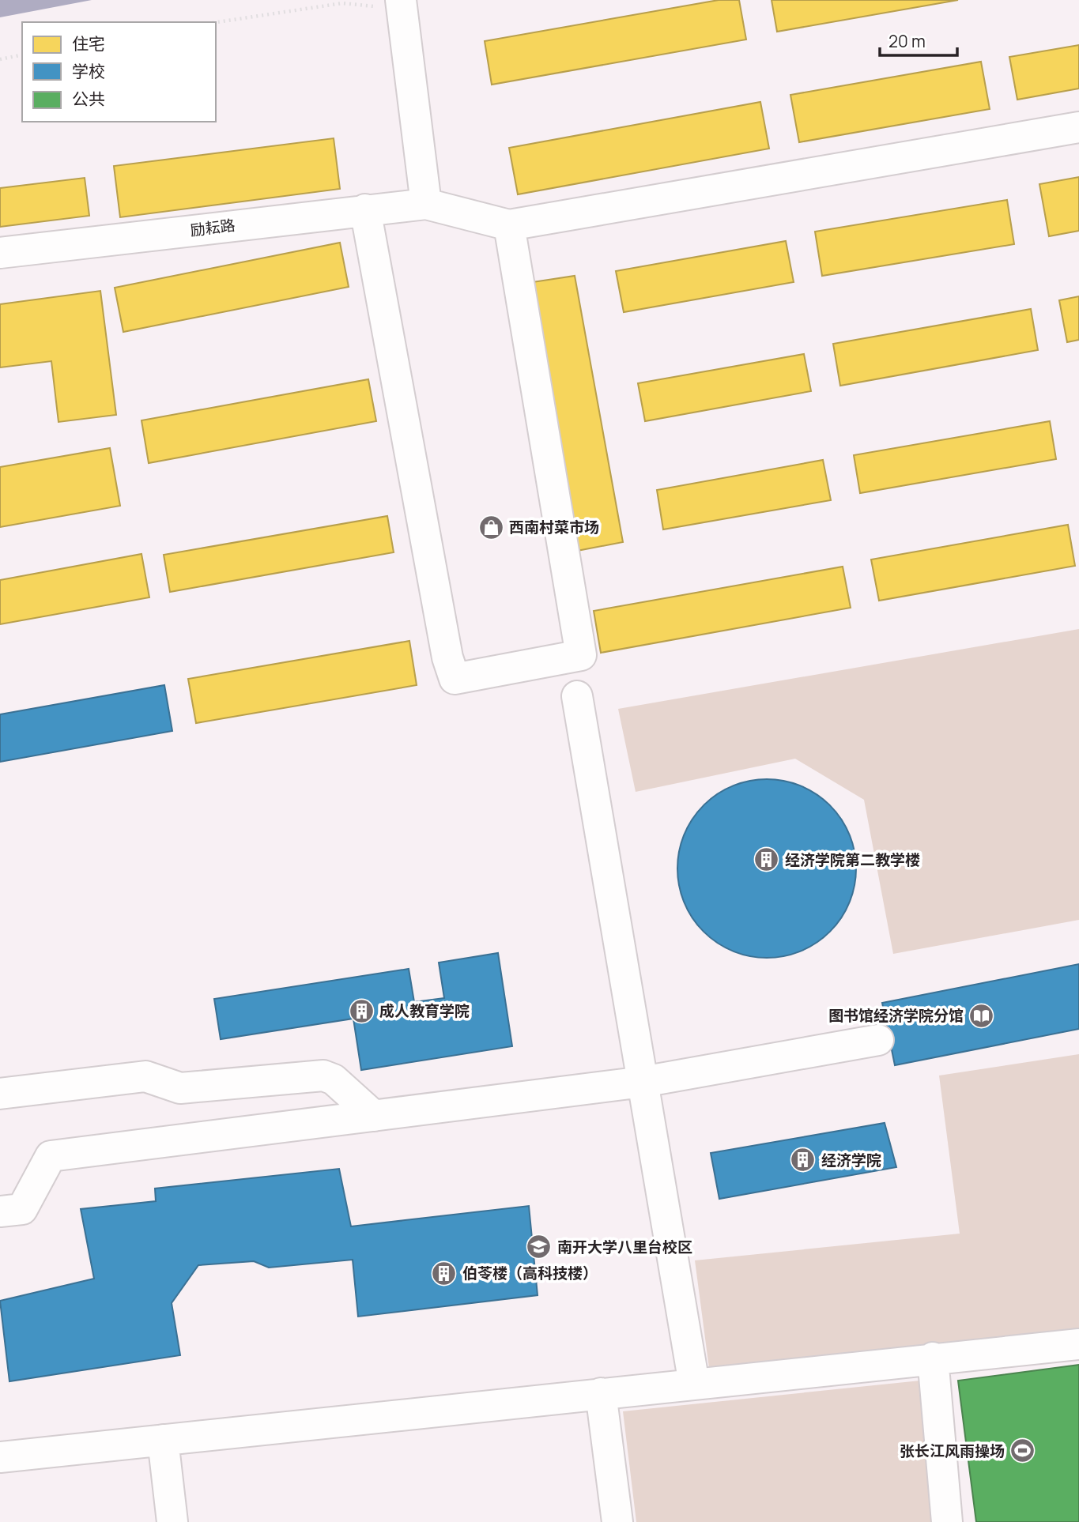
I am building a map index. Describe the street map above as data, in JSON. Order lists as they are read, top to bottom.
{
  "streets": {
    "street": ["励耘路"]
  },
  "places": {
    "shop": ["西南村菜市场"],
    "building": [
      "经济学院第二教学楼",
      "成人教育学院",
      "经济学院",
      "伯苓楼（高科技楼）"
    ],
    "library": ["图书馆经济学院分馆"],
    "school or university": ["南开大学八里台校区"],
    "sports": ["张长江风雨操场"]
  },
  "legend": ["住宅", "学校", "公共"],
  "scale_bar": "20 m"
}
